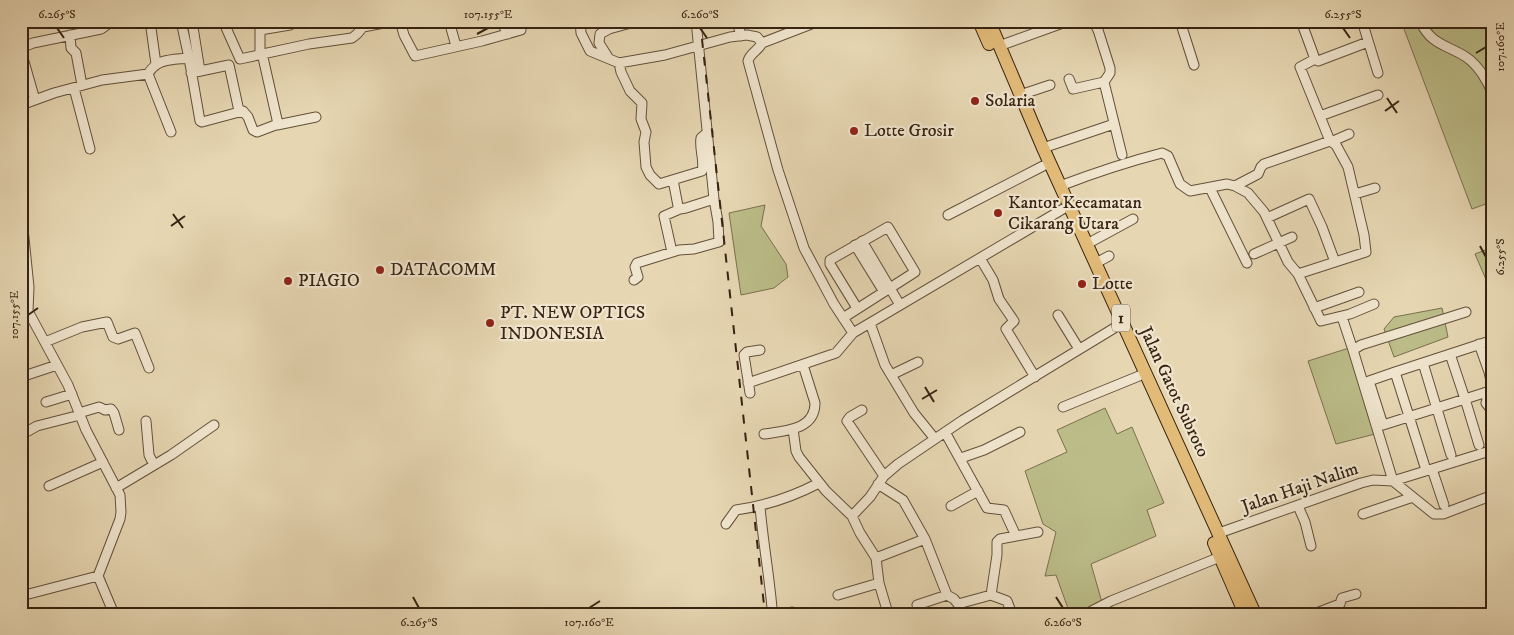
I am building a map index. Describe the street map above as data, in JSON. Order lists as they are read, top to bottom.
{
  "streets": {
    "highway": ["1", "Jalan Gatot Subroto"],
    "street": ["Jalan Haji Nalim"]
  },
  "crossings": [
    ["Jalan Gatot Subroto", "Jalan Haji Nalim"]
  ],
  "places": [
    "Solaria",
    "Lotte Grosir",
    "Kantor Kecamatan Cikarang Utara",
    "DATACOMM",
    "PIAGIO",
    "Lotte",
    "PT. NEW OPTICS INDONESIA"
  ],
  "coordinates": [
    "6.265°S",
    "107.155°E",
    "6.260°S",
    "6.255°S",
    "107.160°E"
  ]
}
